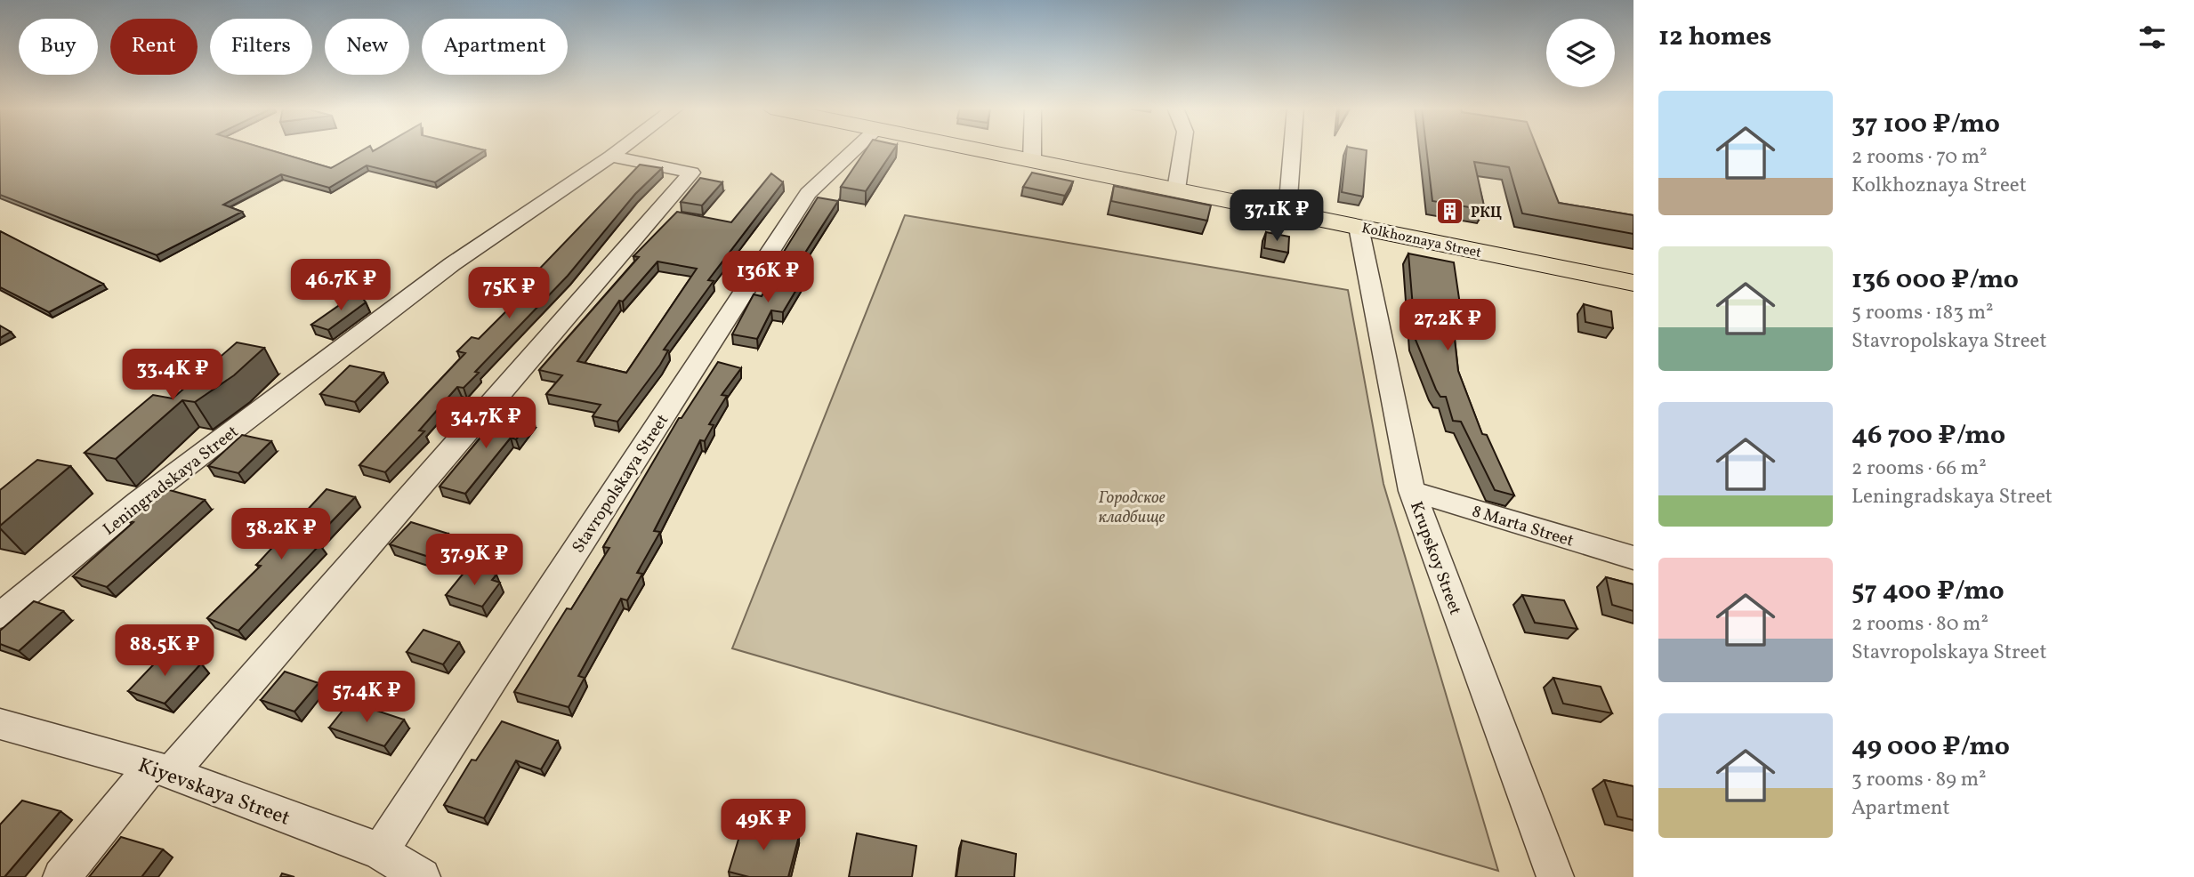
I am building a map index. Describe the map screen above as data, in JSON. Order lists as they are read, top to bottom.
{
  "streets": {
    "main road": ["Kolkhoznaya Street"],
    "street": [
      "Leningradskaya Street",
      "Stavropolskaya Street",
      "8 Marta Street",
      "Krupskoy Street",
      "Kiyevskaya Street"
    ]
  },
  "crossings": [
    ["Kolkhoznaya Street", "Krupskoy Street"],
    ["Stavropolskaya Street", "Kiyevskaya Street"],
    ["8 Marta Street", "Krupskoy Street"]
  ],
  "parks": ["Городское кладбище"],
  "places": {
    "building": ["РКЦ"]
  },
  "page": {
    "heading": "12 homes",
    "chip": [
      "Buy",
      "Rent",
      "Filters",
      "New",
      "Apartment"
    ],
    "list": [
      {
        "name": "37 100 ₽/mo",
        "note": "2 rooms · 70 m² · Kolkhoznaya Street"
      },
      {
        "name": "136 000 ₽/mo",
        "note": "5 rooms · 183 m² · Stavropolskaya Street"
      },
      {
        "name": "46 700 ₽/mo",
        "note": "2 rooms · 66 m² · Leningradskaya Street"
      },
      {
        "name": "57 400 ₽/mo",
        "note": "2 rooms · 80 m² · Stavropolskaya Street"
      },
      {
        "name": "49 000 ₽/mo",
        "note": "3 rooms · 89 m² · Apartment"
      }
    ],
    "price": [
      "37.1K ₽",
      "136K ₽",
      "46.7K ₽",
      "75K ₽",
      "27.2K ₽",
      "33.4K ₽",
      "34.7K ₽",
      "38.2K ₽",
      "37.9K ₽",
      "88.5K ₽",
      "57.4K ₽",
      "49K ₽"
    ]
  }
}
